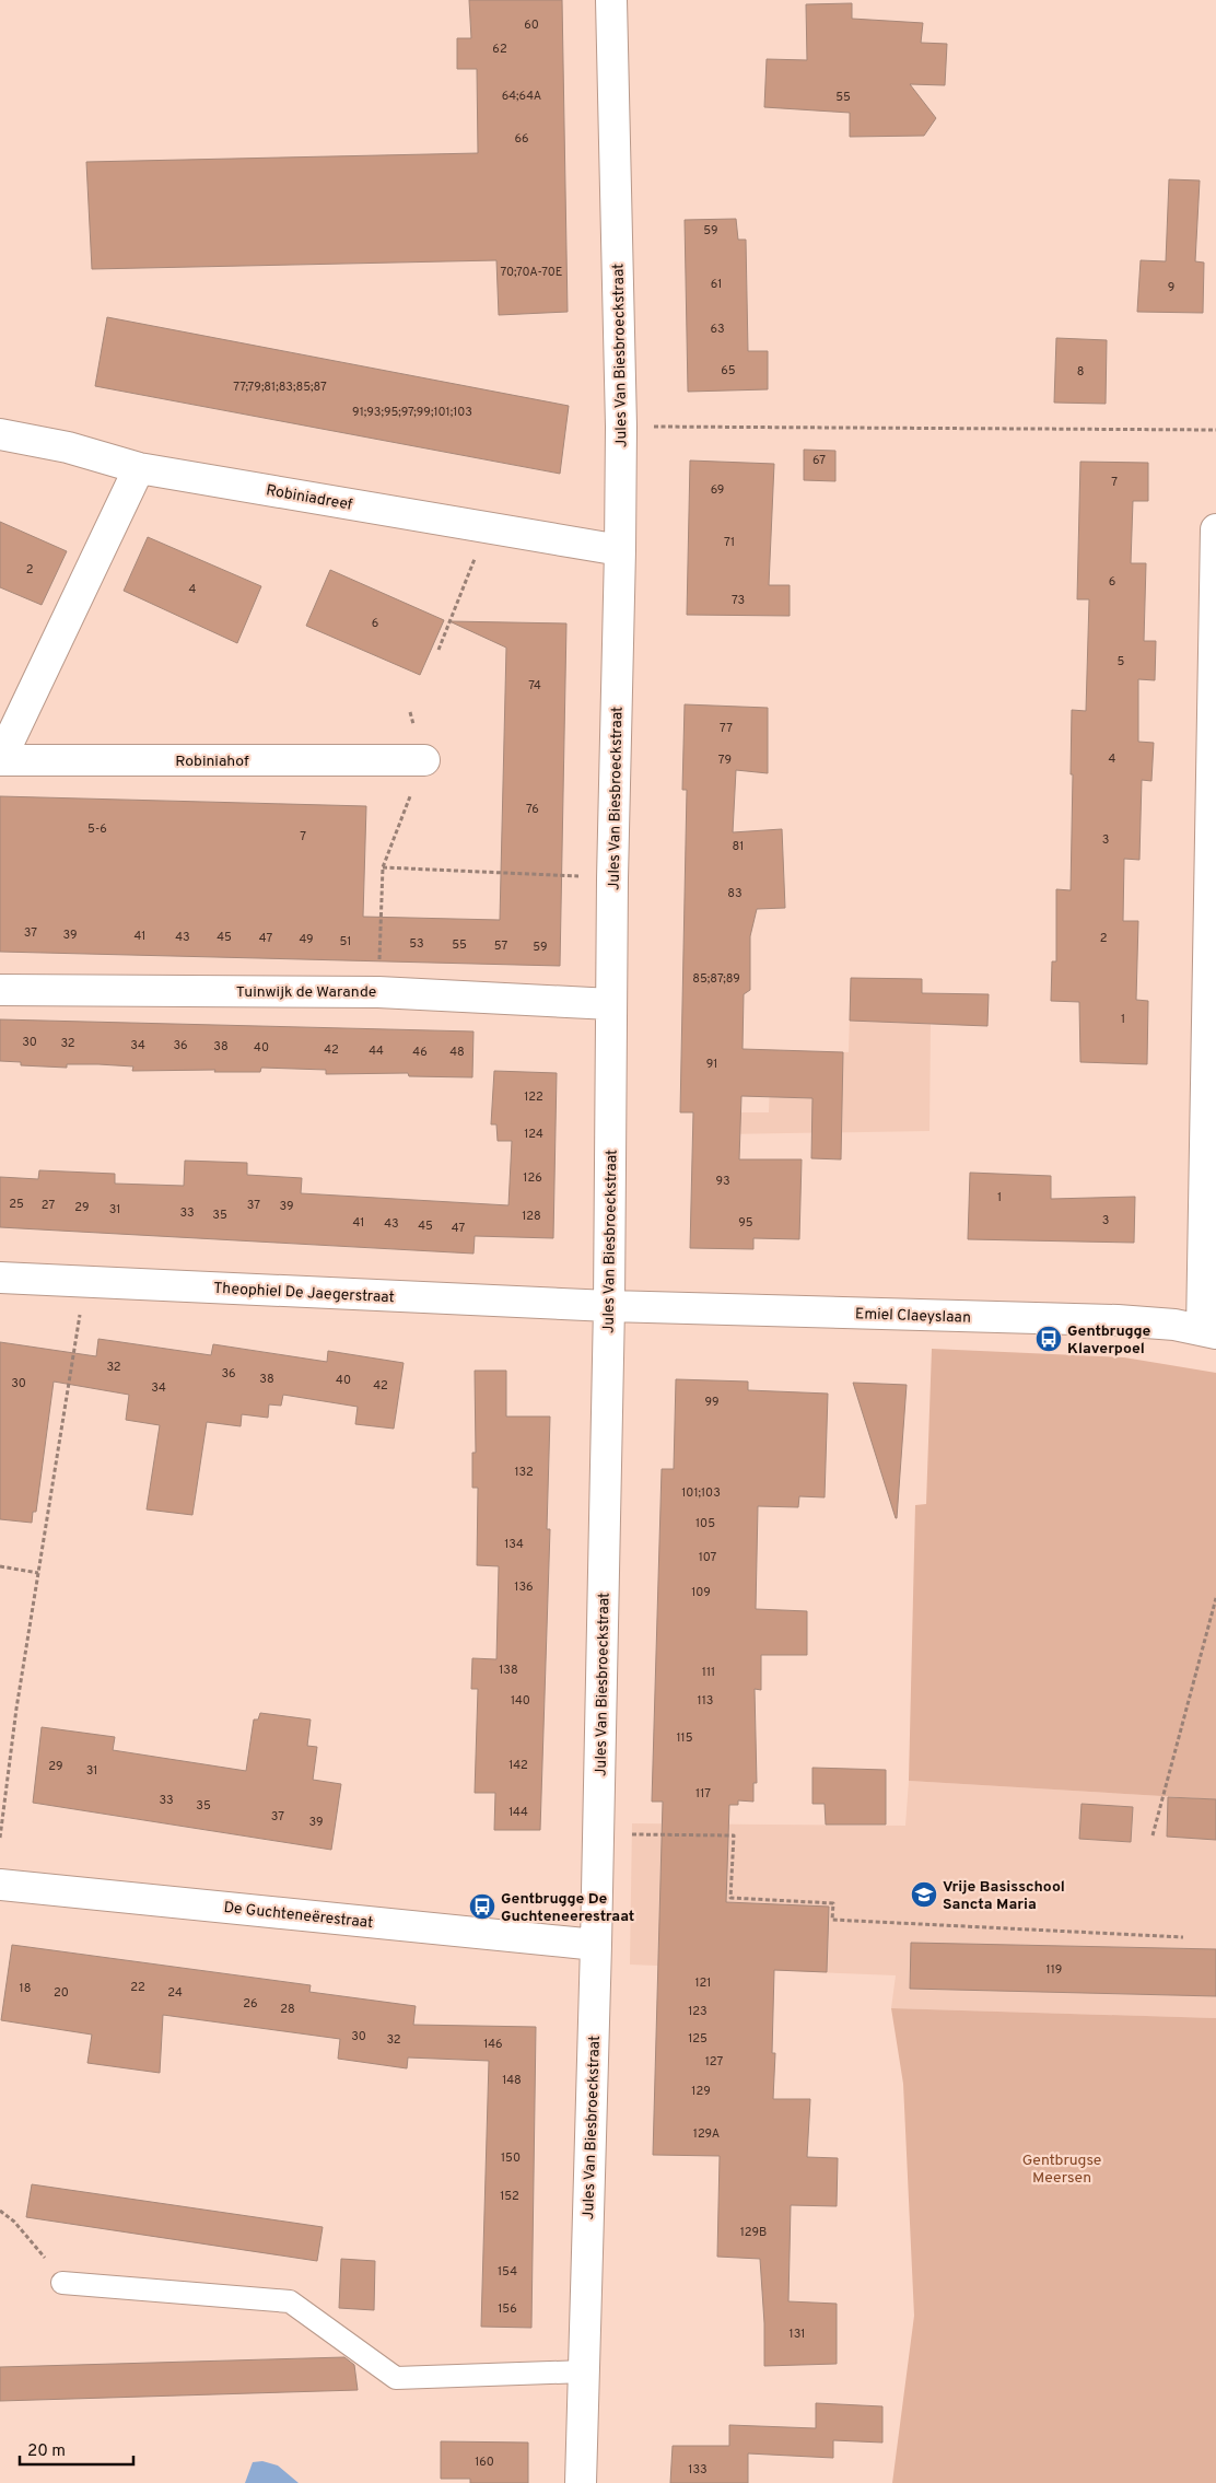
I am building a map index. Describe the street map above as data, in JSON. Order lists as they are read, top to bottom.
{
  "streets": {
    "street": [
      "Jules Van Biesbroeckstraat",
      "Robiniadreef",
      "Robiniahof",
      "Tuinwijk de Warande",
      "Theophiel De Jaegerstraat",
      "Emiel Claeyslaan",
      "De Guchteneërestraat"
    ]
  },
  "crossings": [
    ["Jules Van Biesbroeckstraat", "Robiniadreef"],
    ["Jules Van Biesbroeckstraat", "Tuinwijk de Warande"],
    ["Jules Van Biesbroeckstraat", "Theophiel De Jaegerstraat"],
    ["Jules Van Biesbroeckstraat", "Emiel Claeyslaan"],
    ["Jules Van Biesbroeckstraat", "De Guchteneërestraat"],
    ["Robiniadreef", "Robiniahof"],
    ["Theophiel De Jaegerstraat", "Emiel Claeyslaan"]
  ],
  "parks": ["Gentbrugse Meersen"],
  "places": {
    "bus stop": ["Gentbrugge Klaverpoel", "Gentbrugge De Guchteneerestraat"],
    "school or university": ["Vrije Basisschool Sancta Maria"]
  },
  "house_numbers": [
    "60",
    "62",
    "64;64A",
    "55",
    "66",
    "59",
    "70;70A-70E",
    "61",
    "9",
    "63",
    "65",
    "8",
    "77;79;81;83;85;87",
    "91;93;95;97;99;101;103",
    "67",
    "7",
    "69",
    "71",
    "2",
    "6",
    "4",
    "73",
    "6",
    "5",
    "74",
    "77",
    "4",
    "79",
    "76",
    "5-6",
    "7",
    "3",
    "81",
    "83",
    "37",
    "39",
    "41",
    "43",
    "45",
    "47",
    "2",
    "49",
    "51",
    "53",
    "55",
    "57",
    "59",
    "85;87;89",
    "1",
    "30",
    "32",
    "34",
    "36",
    "38",
    "40",
    "42",
    "44",
    "46",
    "48",
    "91",
    "122",
    "124",
    "126",
    "93",
    "1",
    "25",
    "27",
    "37",
    "39",
    "29",
    "31",
    "33",
    "35",
    "128",
    "3",
    "41",
    "95",
    "43",
    "45",
    "47",
    "32",
    "36",
    "38",
    "40",
    "30",
    "42",
    "34",
    "99",
    "132",
    "101;103",
    "105",
    "134",
    "107",
    "136",
    "109",
    "138",
    "111",
    "140",
    "113",
    "115",
    "142",
    "29",
    "31",
    "117",
    "33",
    "35",
    "144",
    "37",
    "39",
    "119",
    "121",
    "22",
    "18",
    "20",
    "24",
    "26",
    "28",
    "123",
    "30",
    "125",
    "32",
    "146",
    "127",
    "148",
    "129",
    "129A",
    "150",
    "152",
    "129B",
    "154",
    "156",
    "131",
    "160",
    "133"
  ],
  "scale_bar": "20 m"
}
